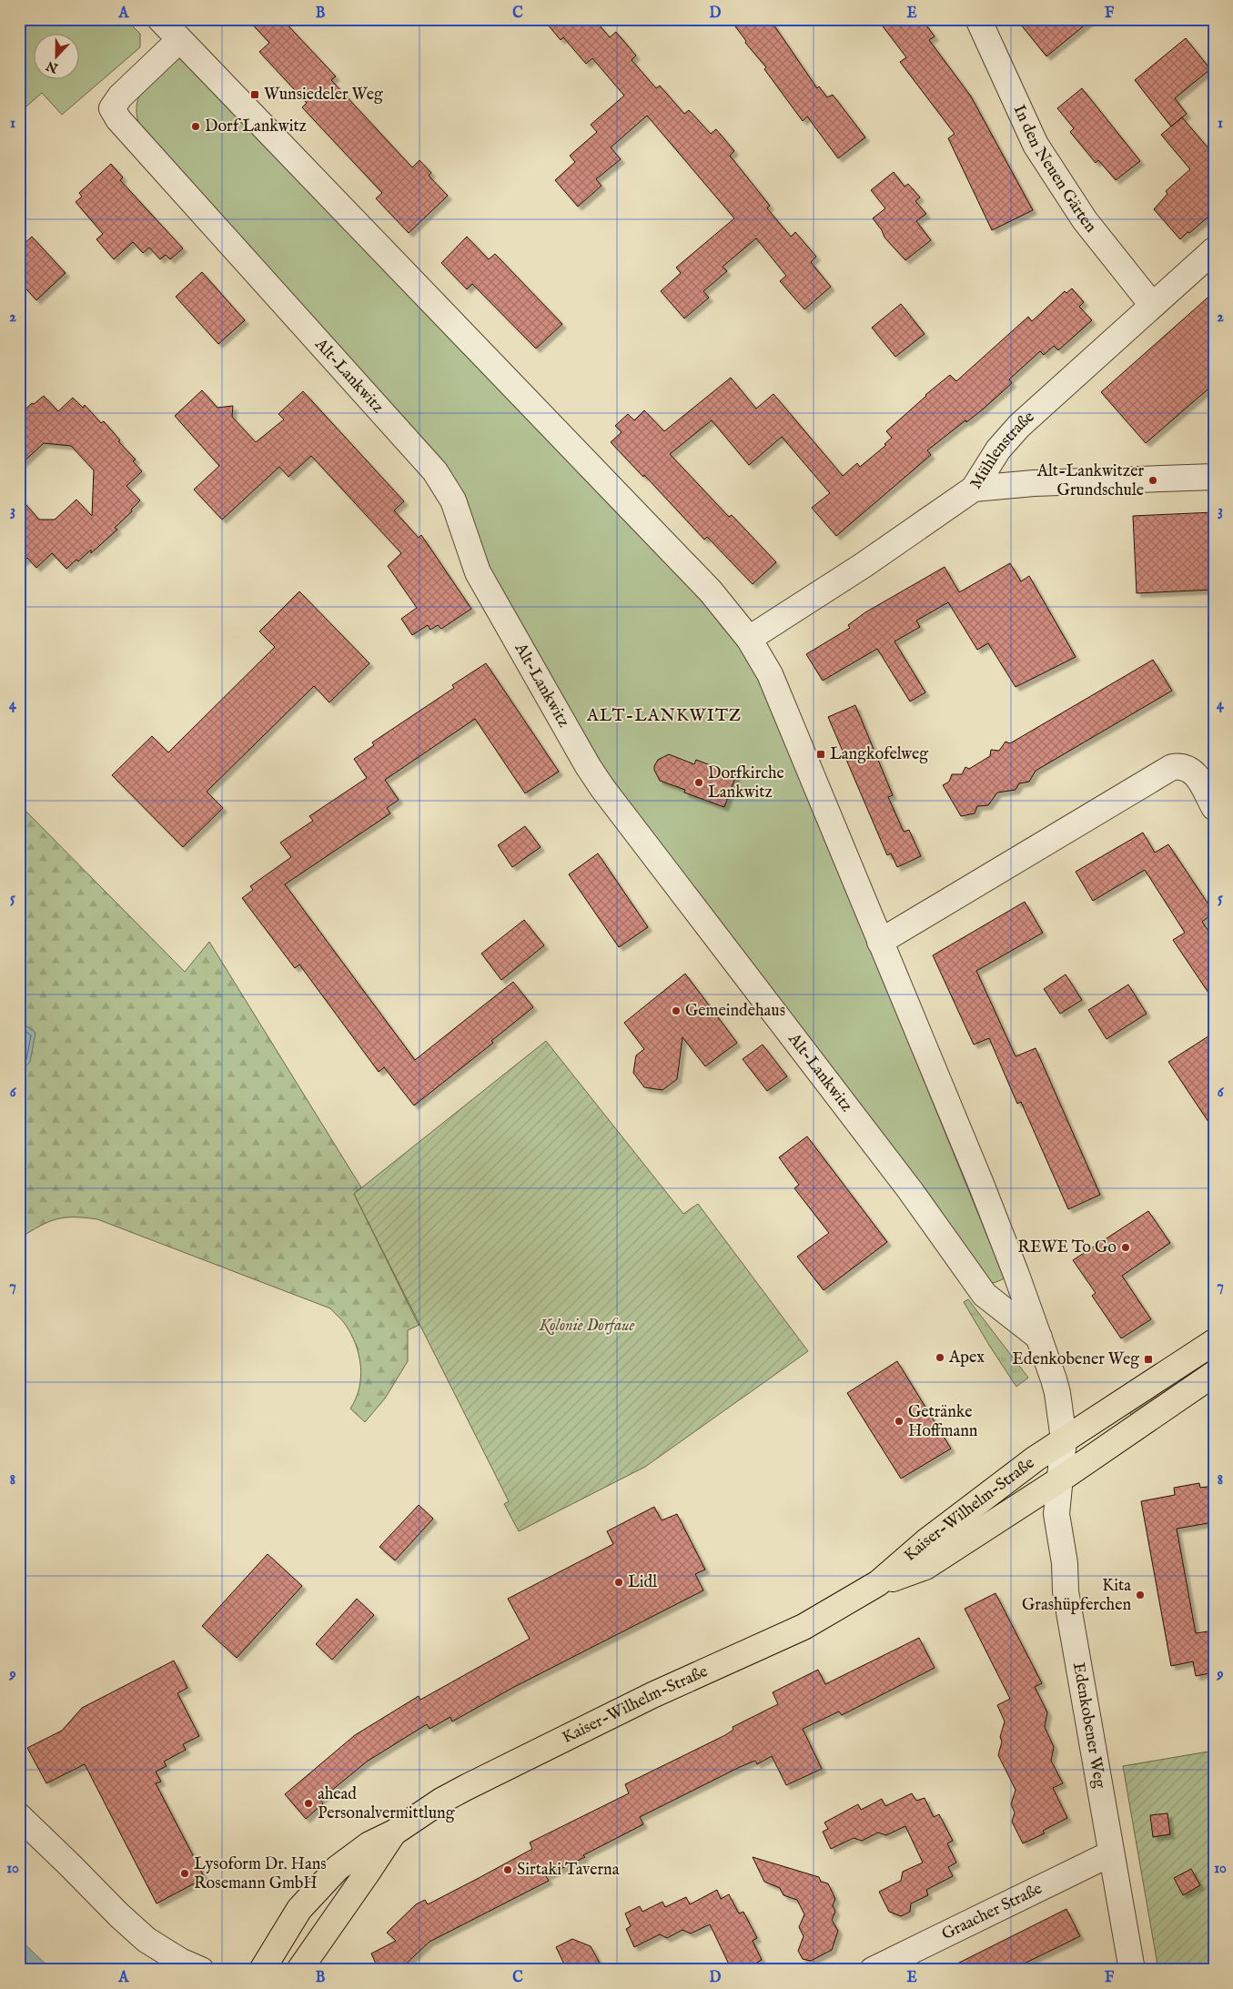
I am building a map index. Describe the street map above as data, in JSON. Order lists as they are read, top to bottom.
{
  "streets": {
    "main road": ["Kaiser-Wilhelm-Straße"],
    "street": [
      "In den Neuen Gärten",
      "Alt-Lankwitz",
      "Mühlenstraße",
      "Edenkobener Weg",
      "Graacher Straße"
    ]
  },
  "crossings": [
    ["In den Neuen Gärten", "Mühlenstraße"],
    ["Kaiser-Wilhelm-Straße", "Edenkobener Weg"],
    ["Edenkobener Weg", "Graacher Straße"]
  ],
  "districts": ["ALT-LANKWITZ"],
  "parks": ["Kolonie Dorfaue"],
  "places": {
    "transit": ["Wunsiedeler Weg", "Langkofelweg", "Edenkobener Weg"],
    "other": [
      "Dorf Lankwitz",
      "Alt-Lankwitzer Grundschule",
      "Dorfkirche Lankwitz",
      "Gemeindehaus",
      "REWE To Go",
      "Apex",
      "Getränke Hoffmann",
      "Lidl",
      "Kita Grashüpferchen",
      "ahead Personalvermittlung",
      "Sirtaki Taverna",
      "Lysoform Dr. Hans Rosemann GmbH"
    ]
  },
  "north": "bottom",
  "grid": {
    "columns": [
      "A",
      "B",
      "C",
      "D",
      "E",
      "F"
    ],
    "rows": [
      "1",
      "2",
      "3",
      "4",
      "5",
      "6",
      "7",
      "8",
      "9",
      "10"
    ]
  }
}
